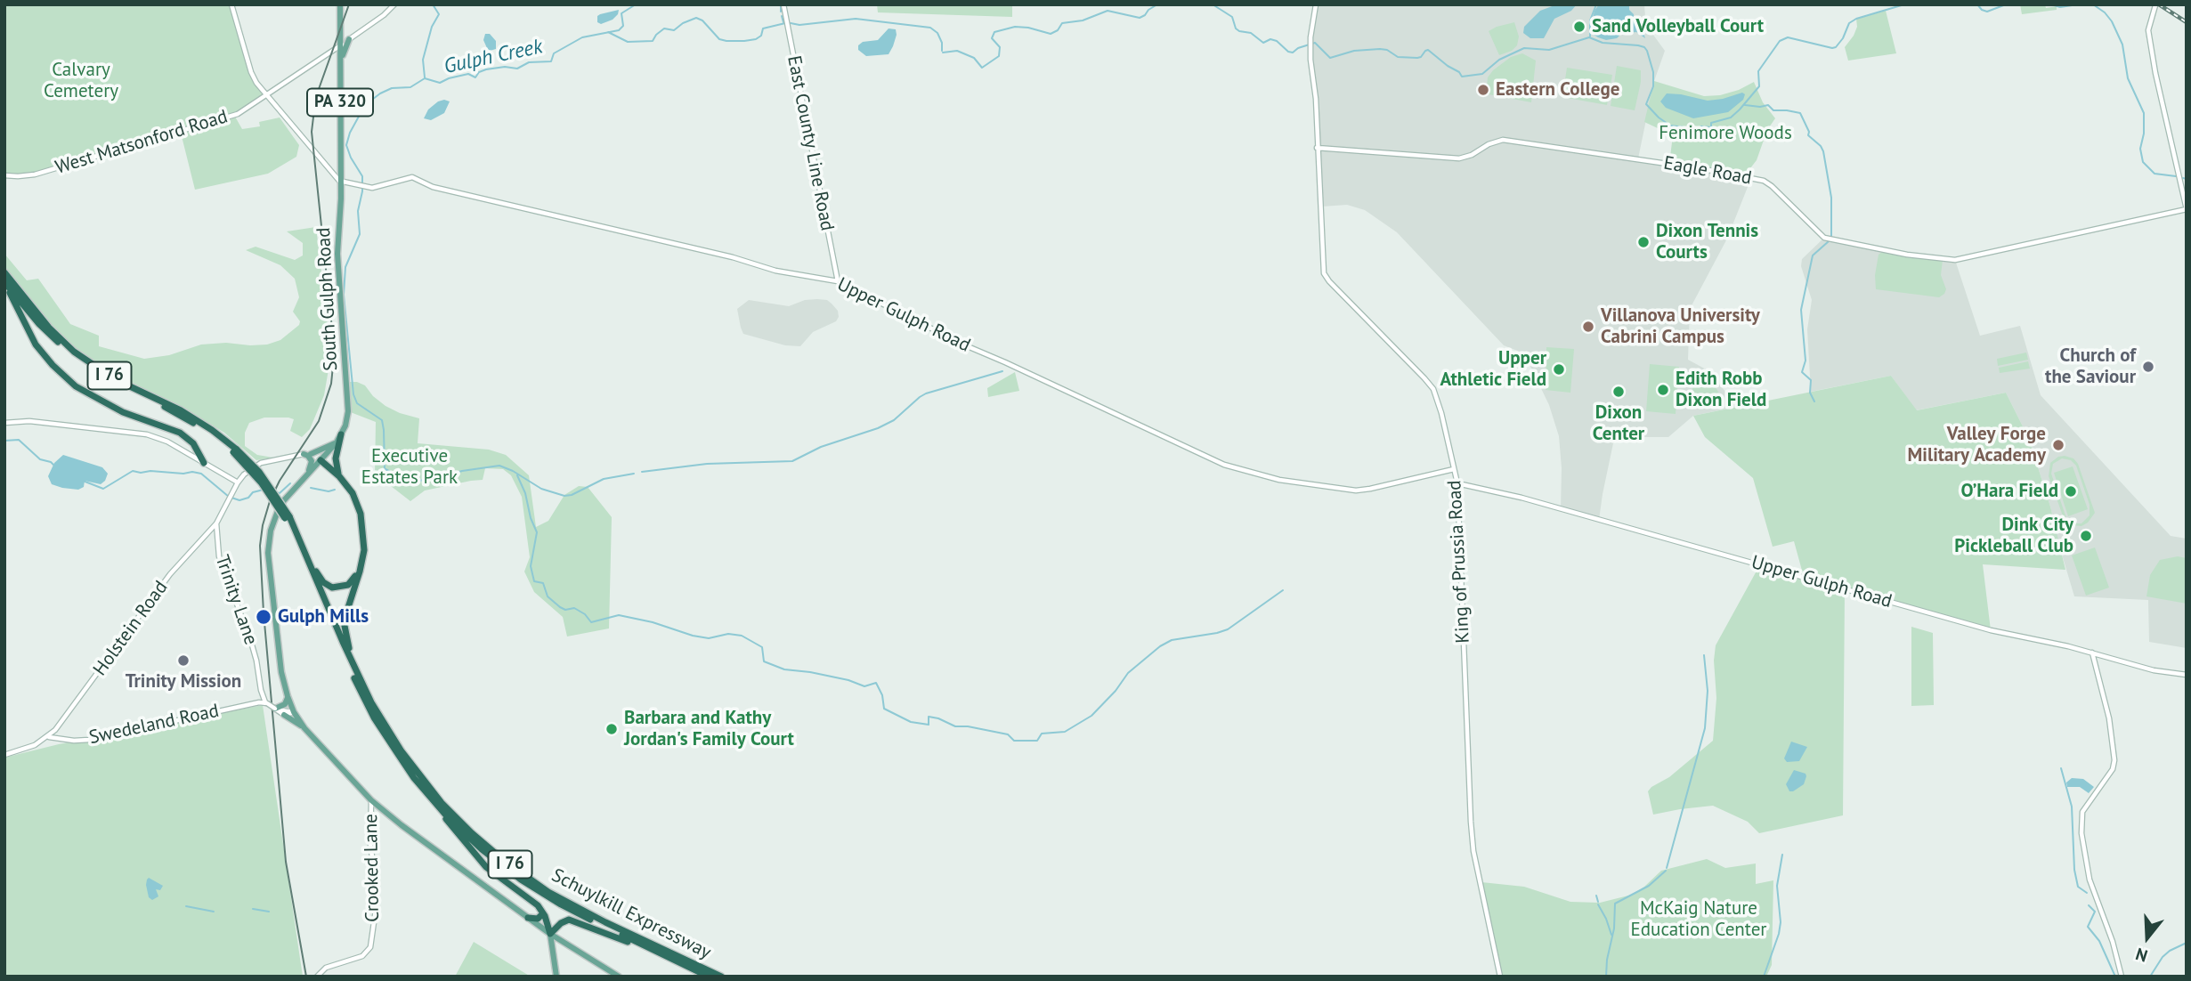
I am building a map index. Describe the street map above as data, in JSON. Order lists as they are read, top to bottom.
{
  "streets": {
    "highway": ["I 76", "Schuylkill Expressway"],
    "main road": ["PA 320", "South Gulph Road"],
    "street": [
      "West Matsonford Road",
      "East County Line Road",
      "Eagle Road",
      "Upper Gulph Road",
      "King of Prussia Road",
      "Trinity Lane",
      "Holstein Road",
      "Swedeland Road",
      "Crooked Lane"
    ]
  },
  "crossings": [
    ["PA 320", "West Matsonford Road"],
    ["PA 320", "South Gulph Road"],
    ["West Matsonford Road", "South Gulph Road"],
    ["East County Line Road", "Upper Gulph Road"],
    ["Eagle Road", "King of Prussia Road"],
    ["South Gulph Road", "Upper Gulph Road"],
    ["Upper Gulph Road", "King of Prussia Road"],
    ["Trinity Lane", "Holstein Road"],
    ["Trinity Lane", "Swedeland Road"],
    ["Holstein Road", "Swedeland Road"]
  ],
  "water": ["Gulph Creek"],
  "parks": [
    "Calvary Cemetery",
    "Fenimore Woods",
    "Executive Estates Park",
    "McKaig Nature Education Center"
  ],
  "places": [
    "Sand Volleyball Court",
    "Eastern College",
    "Dixon Tennis Courts",
    "Villanova University Cabrini Campus",
    "Church of the Saviour",
    "Upper Athletic Field",
    "Edith Robb Dixon Field",
    "Dixon Center",
    "Valley Forge Military Academy",
    "O’Hara Field",
    "Dink City Pickleball Club",
    "Gulph Mills",
    "Trinity Mission",
    "Barbara and Kathy Jordan's Family Court"
  ],
  "north": "bottom"
}
